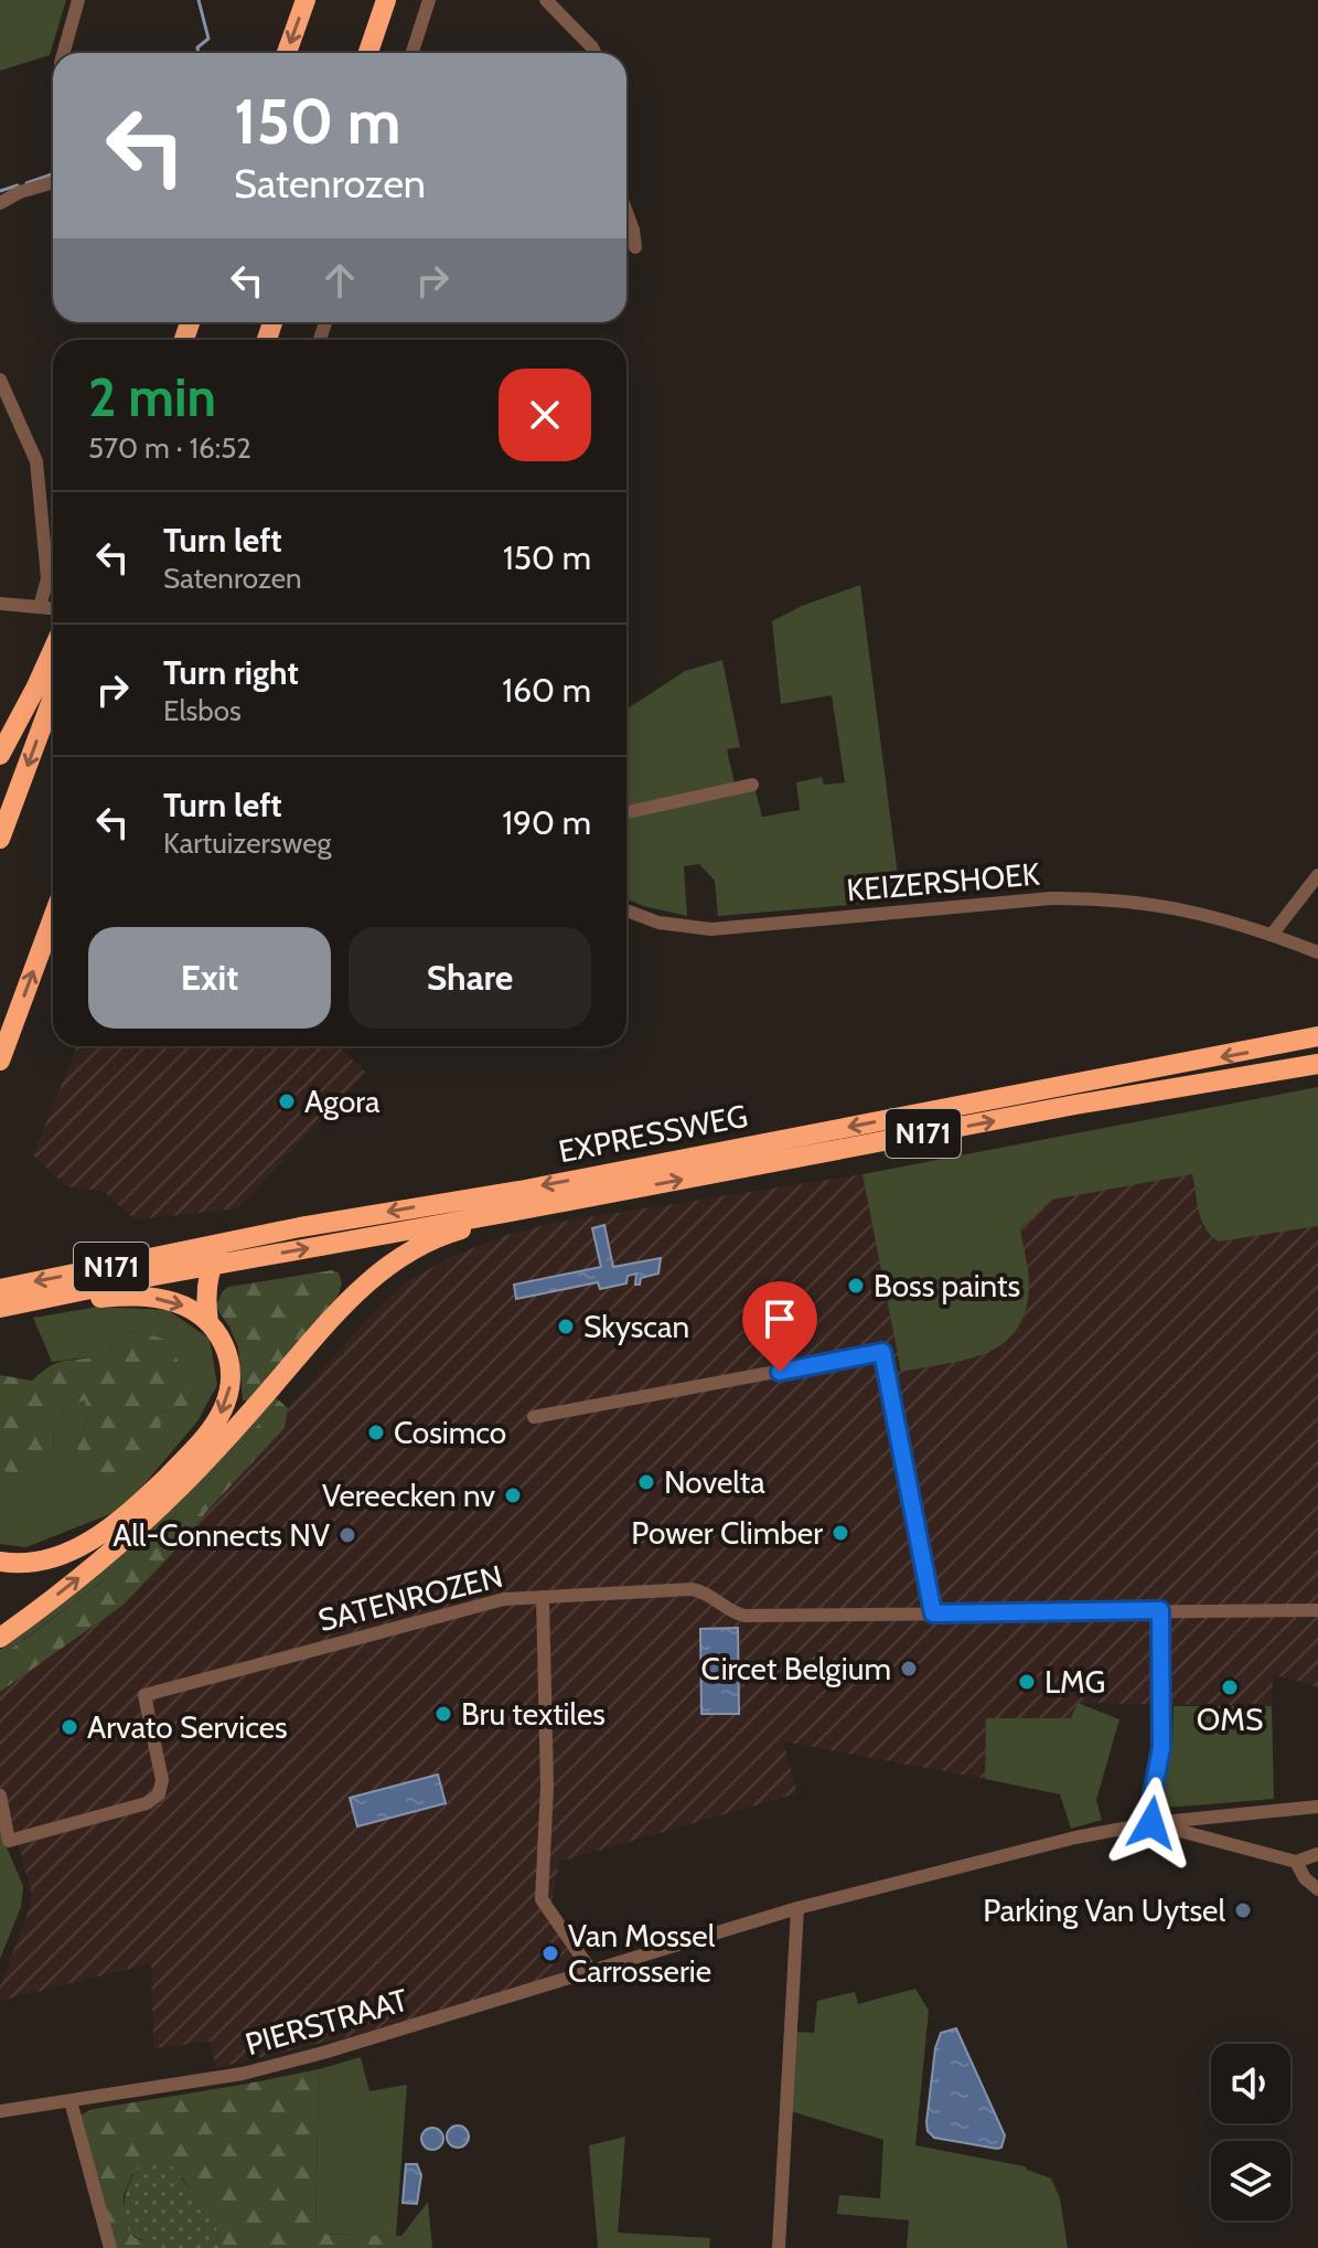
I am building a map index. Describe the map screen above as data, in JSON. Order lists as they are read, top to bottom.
{
  "streets": {
    "highway": ["EXPRESSWEG", "N171"],
    "street": ["KEIZERSHOEK", "SATENROZEN", "PIERSTRAAT"]
  },
  "places": [
    "Agora",
    "Boss paints",
    "Skyscan",
    "Cosimco",
    "Novelta",
    "Vereecken nv",
    "Power Climber",
    "All-Connects NV",
    "Circet Belgium",
    "LMG",
    "OMS",
    "Bru textiles",
    "Arvato Services",
    "Parking Van Uytsel",
    "Van Mossel Carrosserie"
  ],
  "page": {
    "turn": ["150 m", "Satenrozen"],
    "heading": ["2 min", "570 m · 16:52"],
    "list": [
      {
        "name": "Turn left",
        "note": "Satenrozen",
        "value": "150 m"
      },
      {
        "name": "Turn right",
        "note": "Elsbos",
        "value": "160 m"
      },
      {
        "name": "Turn left",
        "note": "Kartuizersweg",
        "value": "190 m"
      }
    ],
    "buttons": ["Exit", "Share"]
  }
}
